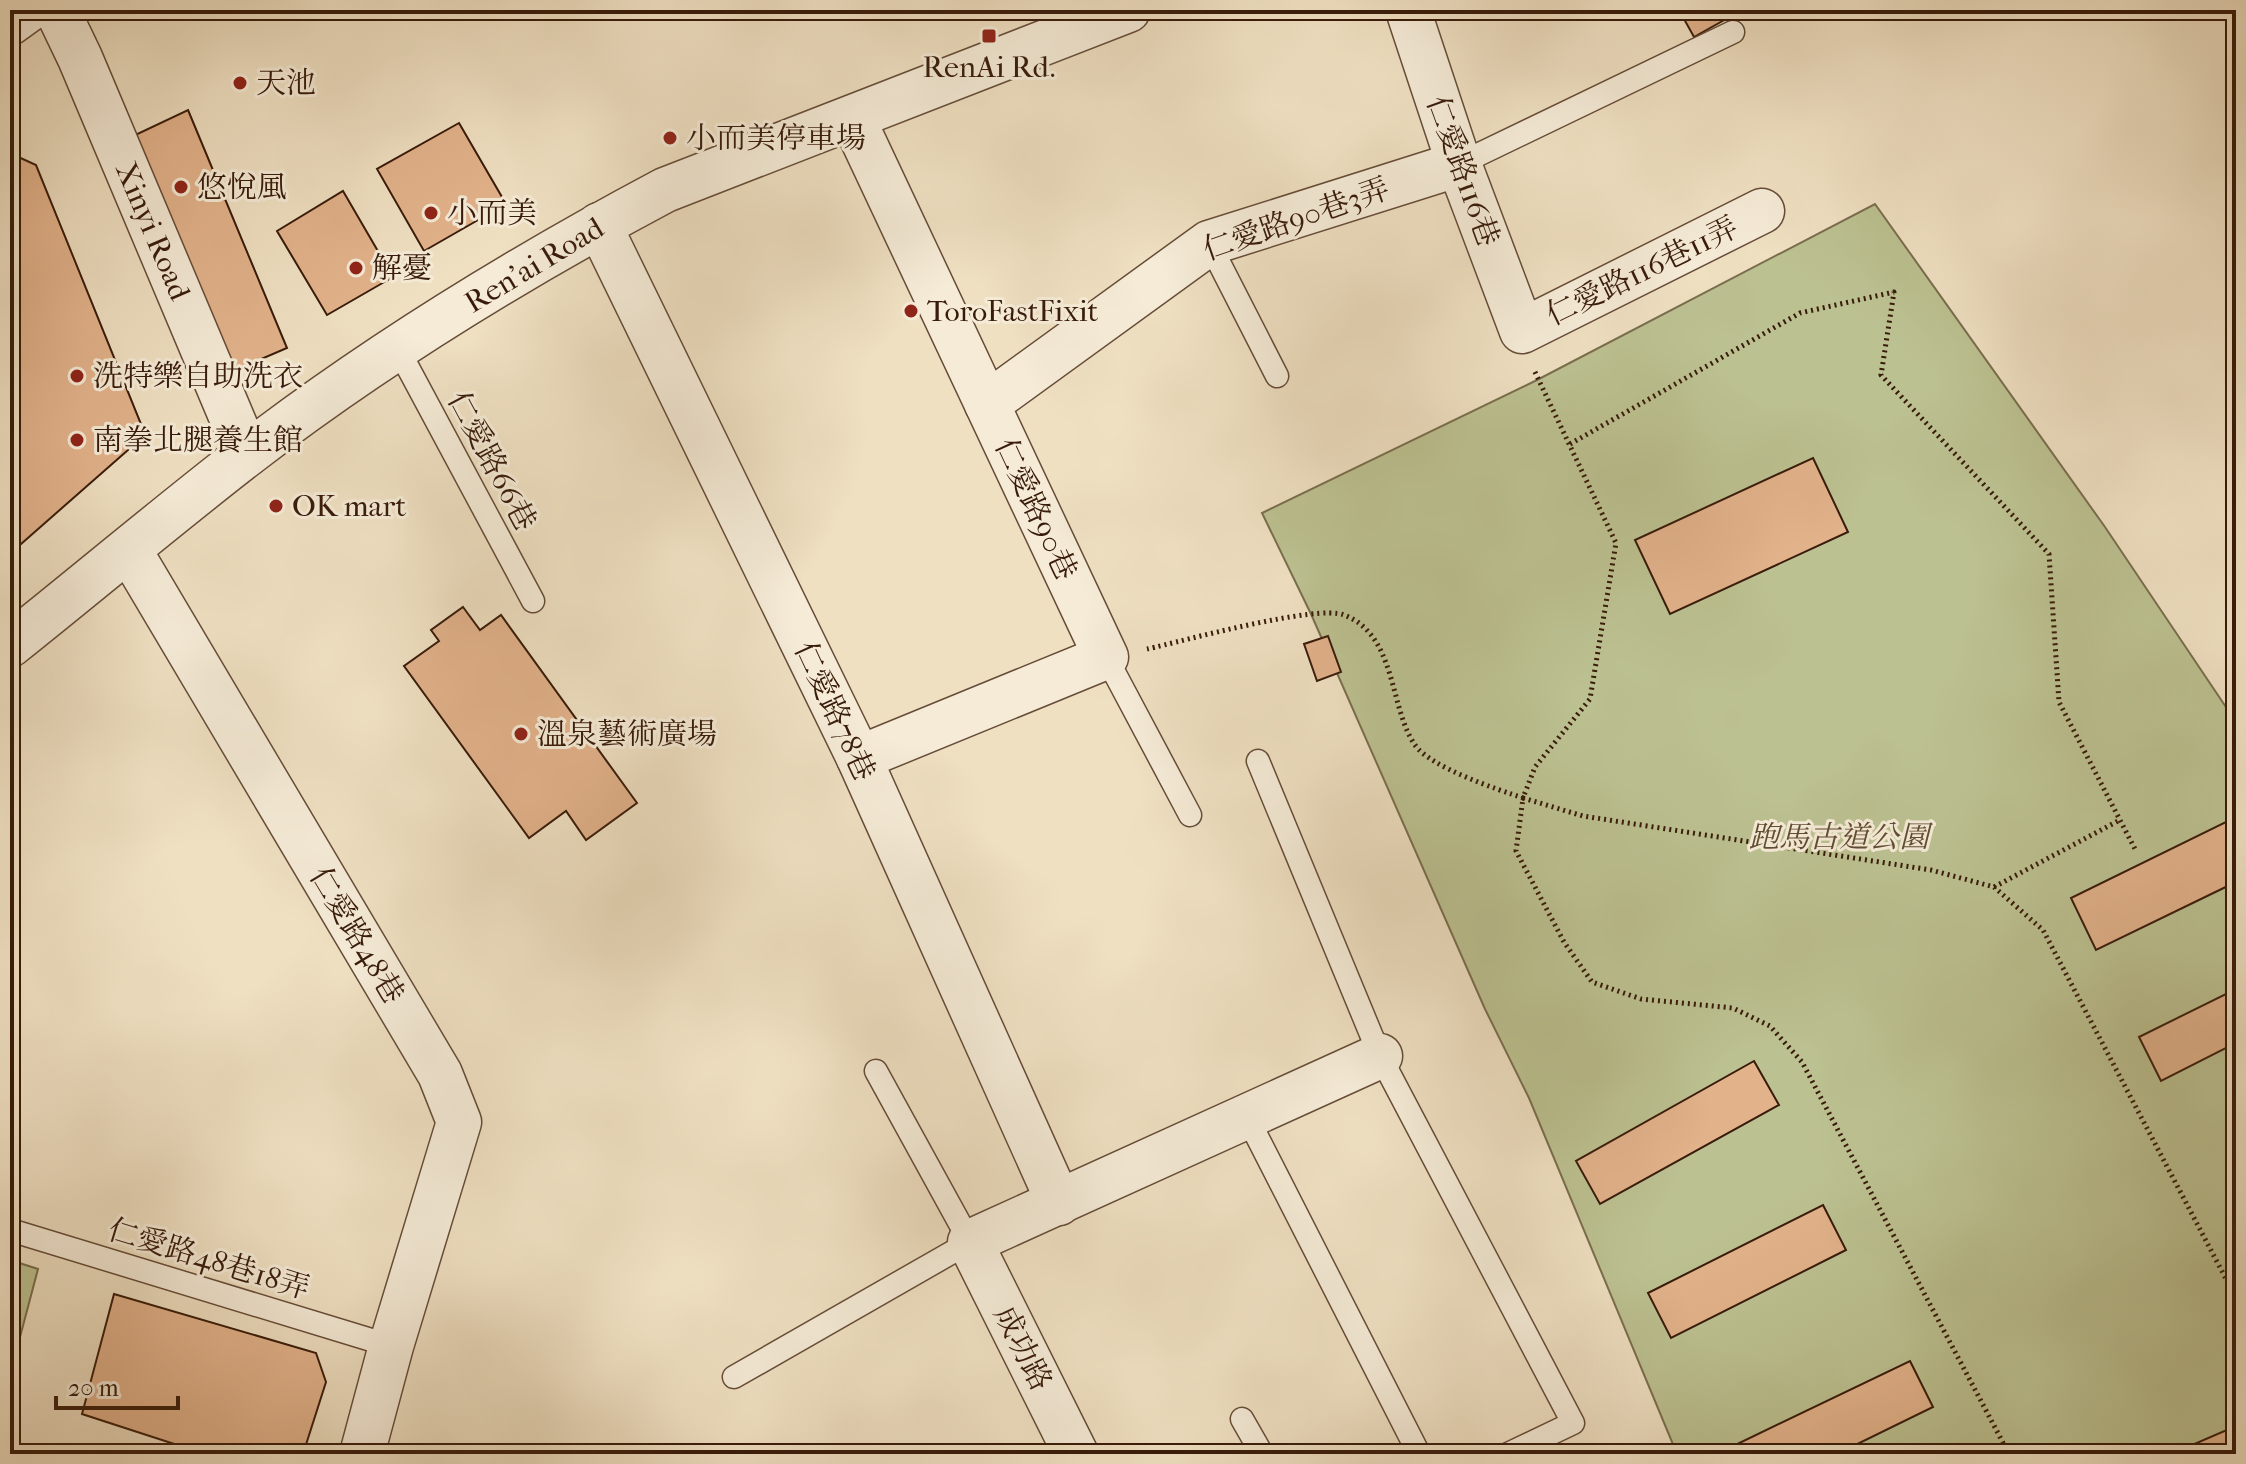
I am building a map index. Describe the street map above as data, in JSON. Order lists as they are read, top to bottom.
{
  "streets": {
    "street": [
      "仁愛路116巷",
      "仁愛路90巷3弄",
      "Xinyi Road",
      "Ren'ai Road",
      "仁愛路116巷11弄",
      "仁愛路90巷",
      "仁愛路78巷",
      "仁愛路48巷",
      "成功路"
    ],
    "lane": ["仁愛路66巷", "仁愛路48巷18弄"]
  },
  "crossings": [
    ["仁愛路116巷", "仁愛路90巷3弄"],
    ["仁愛路116巷", "仁愛路116巷11弄"],
    ["仁愛路90巷3弄", "仁愛路90巷"],
    ["Xinyi Road", "Ren'ai Road"],
    ["Ren'ai Road", "仁愛路66巷"],
    ["Ren'ai Road", "仁愛路90巷"],
    ["Ren'ai Road", "仁愛路78巷"],
    ["Ren'ai Road", "仁愛路48巷"],
    ["仁愛路48巷", "仁愛路48巷18弄"]
  ],
  "parks": ["跑馬古道公園"],
  "places": {
    "transit": ["RenAi Rd."],
    "other": [
      "天池",
      "小而美停車場",
      "悠悅風",
      "小而美",
      "解憂",
      "ToroFastFixit",
      "洗特樂自助洗衣",
      "南拳北腿養生館",
      "OK mart",
      "溫泉藝術廣場"
    ]
  },
  "scale_bar": "20 m"
}
